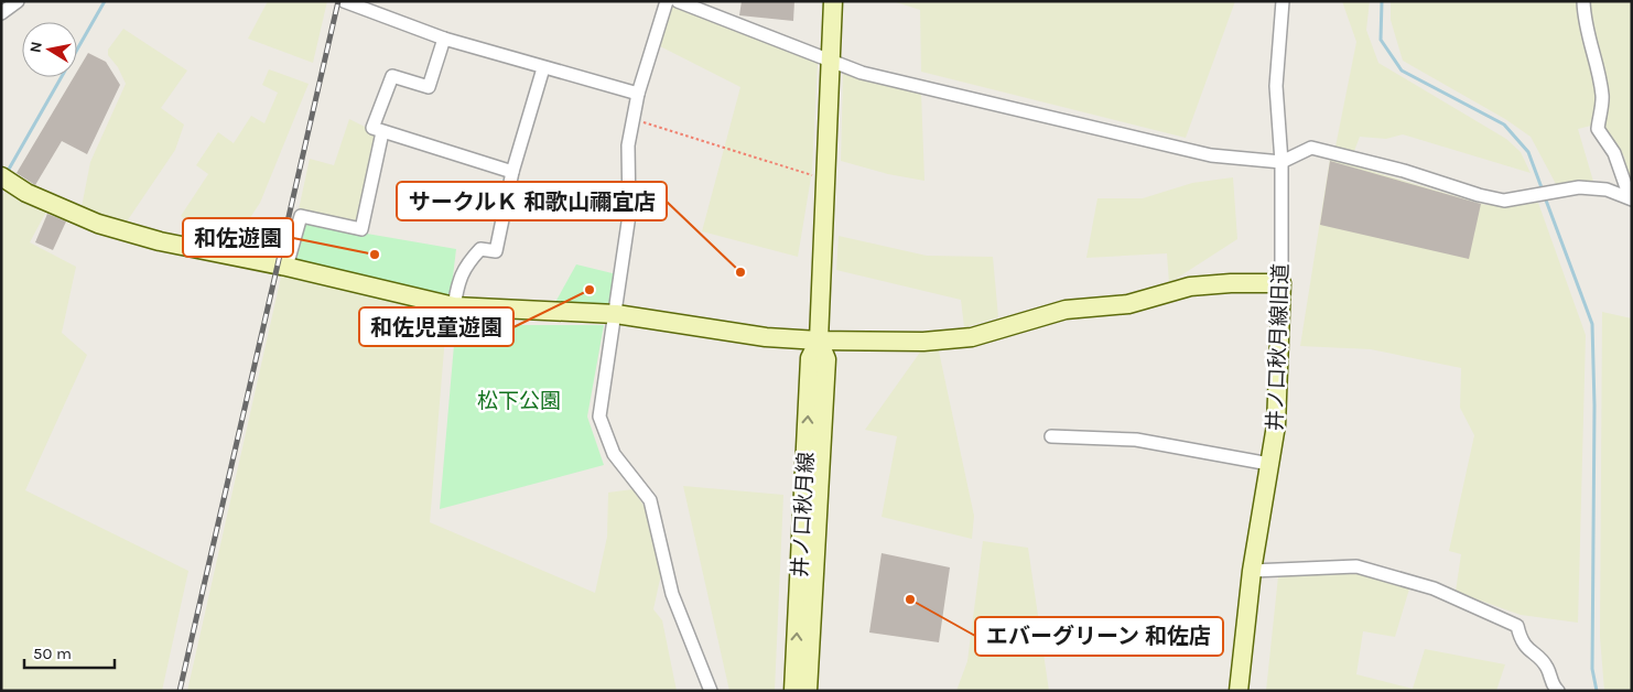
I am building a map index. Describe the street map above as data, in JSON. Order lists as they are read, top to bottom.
{
  "streets": {
    "street": ["井ノ口秋月線旧道", "井ノ口秋月線"]
  },
  "parks": ["松下公園"],
  "places": [
    "和佐遊園",
    "サークルＫ 和歌山禰宜店",
    "和佐児童遊園",
    "エバーグリーン 和佐店"
  ],
  "scale_bar": "50 m",
  "north": "left"
}
